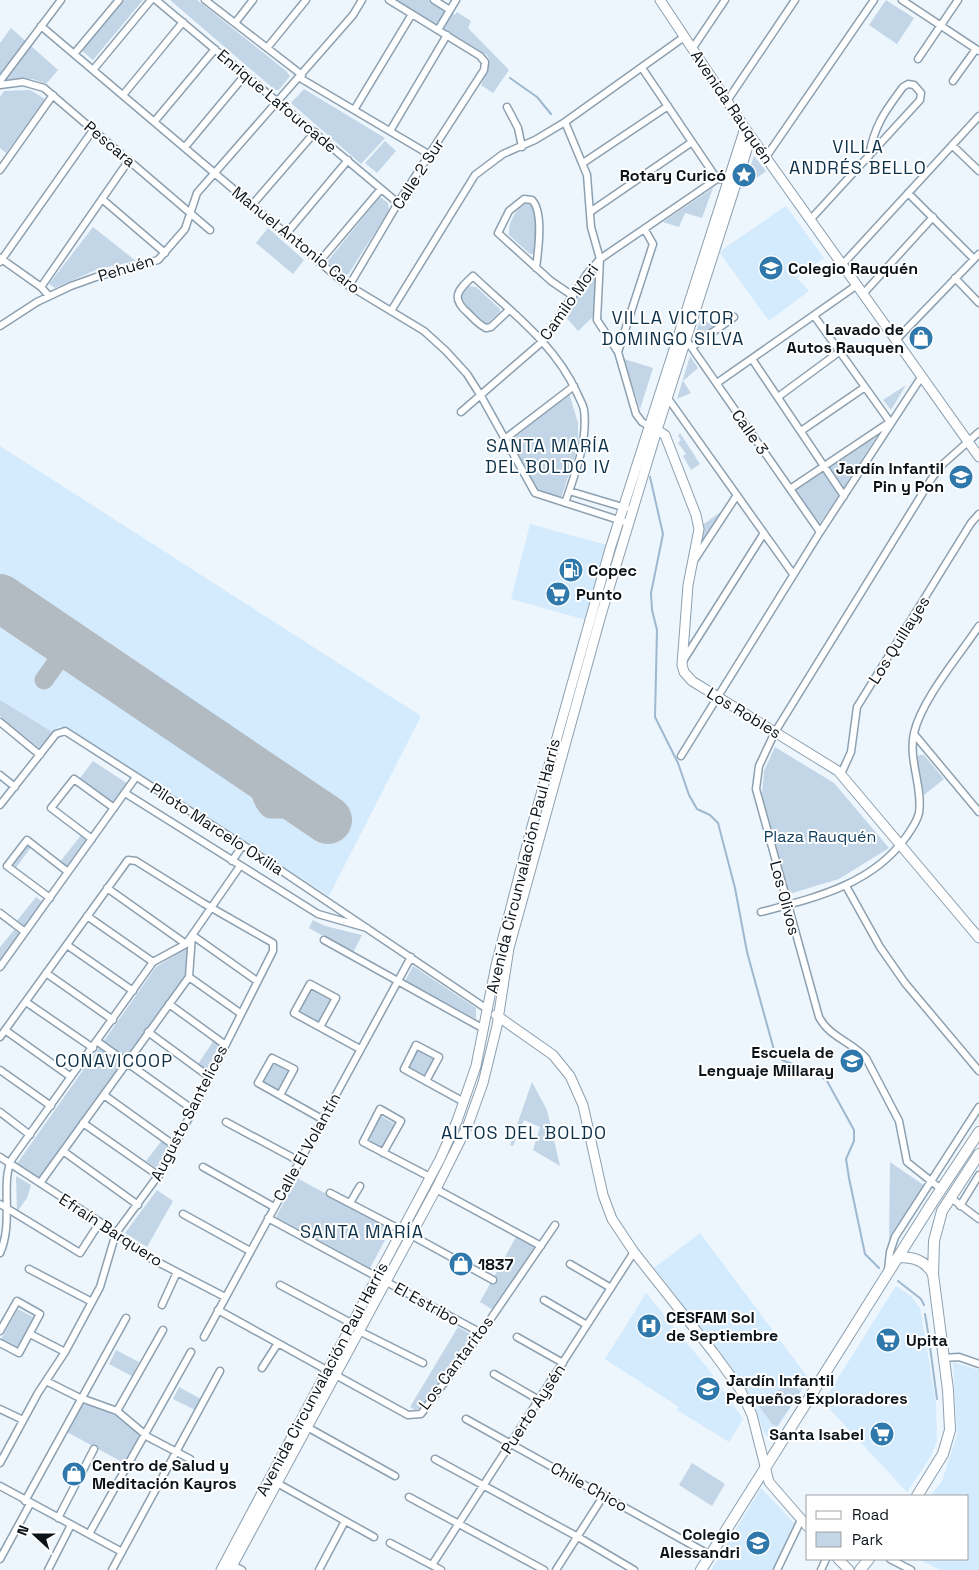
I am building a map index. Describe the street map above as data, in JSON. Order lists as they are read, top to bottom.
{
  "streets": {
    "main road": [
      "Avenida Rauquén",
      "Los Robles",
      "Piloto Marcelo Oxilia",
      "Avenida Circunvalación Paul Harris"
    ],
    "street": [
      "Enrique Lafourcade",
      "Pescara",
      "Calle 2 Sur",
      "Manuel Antonio Caro",
      "Pehuén",
      "Camilo Mori",
      "Calle 3",
      "Los Quillayes",
      "Los Olivos",
      "Augusto Santelices",
      "Calle El Volantín",
      "Efraín Barquero",
      "El Estribo",
      "Los Cantaritos",
      "Puerto Aysén",
      "Chile Chico"
    ]
  },
  "crossings": [
    ["Enrique Lafourcade", "Calle 2 Sur"],
    ["Enrique Lafourcade", "Pehuén"],
    ["Avenida Rauquén", "Avenida Circunvalación Paul Harris"],
    ["Avenida Rauquén", "Los Olivos"],
    ["Pescara", "Pehuén"],
    ["Calle 2 Sur", "Manuel Antonio Caro"],
    ["Manuel Antonio Caro", "Pehuén"],
    ["Manuel Antonio Caro", "Camilo Mori"],
    ["Manuel Antonio Caro", "Avenida Circunvalación Paul Harris"],
    ["Calle 3", "Avenida Circunvalación Paul Harris"],
    ["Los Quillayes", "Los Robles"],
    ["Los Robles", "Los Olivos"],
    ["Piloto Marcelo Oxilia", "Avenida Circunvalación Paul Harris"],
    ["Piloto Marcelo Oxilia", "Calle El Volantín"],
    ["Piloto Marcelo Oxilia", "Puerto Aysén"],
    ["Avenida Circunvalación Paul Harris", "El Estribo"],
    ["Avenida Circunvalación Paul Harris", "Los Cantaritos"],
    ["Augusto Santelices", "Efraín Barquero"],
    ["Calle El Volantín", "Efraín Barquero"],
    ["Calle El Volantín", "El Estribo"],
    ["Calle El Volantín", "Los Cantaritos"],
    ["El Estribo", "Los Cantaritos"],
    ["Puerto Aysén", "Chile Chico"]
  ],
  "districts": [
    "VILLA ANDRÉS BELLO",
    "VILLA VICTOR DOMINGO SILVA",
    "SANTA MARÍA DEL BOLDO IV",
    "CONAVICOOP",
    "ALTOS DEL BOLDO",
    "SANTA MARÍA"
  ],
  "parks": ["Plaza Rauquén"],
  "places": {
    "place": ["Rotary Curicó"],
    "school or university": [
      "Colegio Rauquén",
      "Jardín Infantil Pin y Pon",
      "Escuela de Lenguaje Millaray",
      "Jardín Infantil Pequeños Exploradores",
      "Colegio Alessandri"
    ],
    "shop": ["Lavado de Autos Rauquen", "1837", "Centro de Salud y Meditación Kayros"],
    "fuel station": ["Copec"],
    "supermarket": ["Punto", "Upita", "Santa Isabel"],
    "hospital": ["CESFAM Sol de Septiembre"]
  },
  "legend": ["Road", "Park"],
  "north": "left"
}
